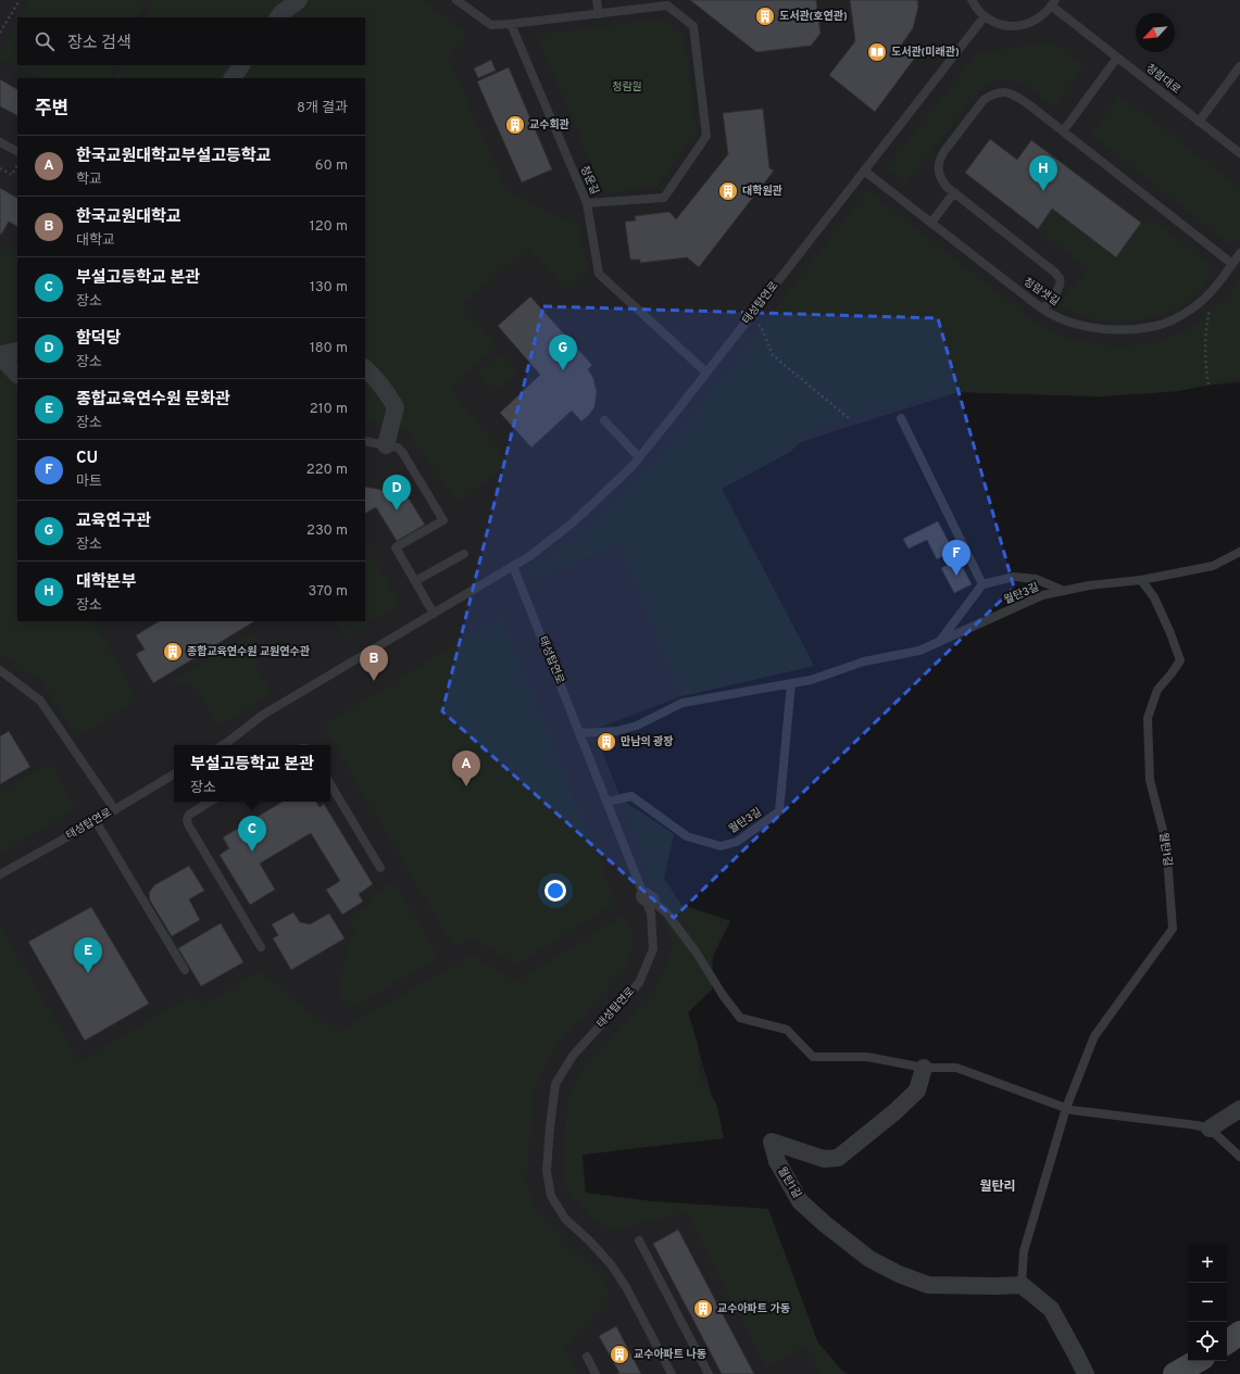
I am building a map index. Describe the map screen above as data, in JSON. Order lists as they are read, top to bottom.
{
  "streets": {
    "street": ["월탄1길"],
    "lane": [
      "청람대로",
      "청운길",
      "청람샛길",
      "태성탑연로",
      "월탄3길"
    ]
  },
  "crossings": [
    ["청운길", "태성탑연로"],
    ["청람샛길", "태성탑연로"],
    ["태성탑연로", "월탄3길"],
    ["월탄3길", "월탄1길"]
  ],
  "districts": ["월탄리"],
  "parks": ["청람원"],
  "places": {
    "building": [
      "도서관(호연관)",
      "교수회관",
      "대학원관",
      "종합교육연수원 교원연수관",
      "만남의 광장",
      "교수아파트 가동",
      "교수아파트 나동"
    ],
    "library": ["도서관(미래관)"]
  },
  "north": "bottom left",
  "page": {
    "search": "장소 검색",
    "heading": ["주변", "8개 결과"],
    "list": [
      {
        "mark": "A",
        "name": "한국교원대학교부설고등학교",
        "note": "학교",
        "value": "60 m"
      },
      {
        "mark": "B",
        "name": "한국교원대학교",
        "note": "대학교",
        "value": "120 m"
      },
      {
        "mark": "C",
        "name": "부설고등학교 본관",
        "note": "장소",
        "value": "130 m"
      },
      {
        "mark": "D",
        "name": "함덕당",
        "note": "장소",
        "value": "180 m"
      },
      {
        "mark": "E",
        "name": "종합교육연수원 문화관",
        "note": "장소",
        "value": "210 m"
      },
      {
        "mark": "F",
        "name": "CU",
        "note": "마트",
        "value": "220 m"
      },
      {
        "mark": "G",
        "name": "교육연구관",
        "note": "장소",
        "value": "230 m"
      },
      {
        "mark": "H",
        "name": "대학본부",
        "note": "장소",
        "value": "370 m"
      }
    ],
    "pins": [
      "H",
      "G",
      "D",
      "F",
      "B",
      "A",
      "C",
      "E"
    ],
    "popup": ["부설고등학교 본관", "장소"],
    "map_buttons": ["+", "−"]
  }
}
